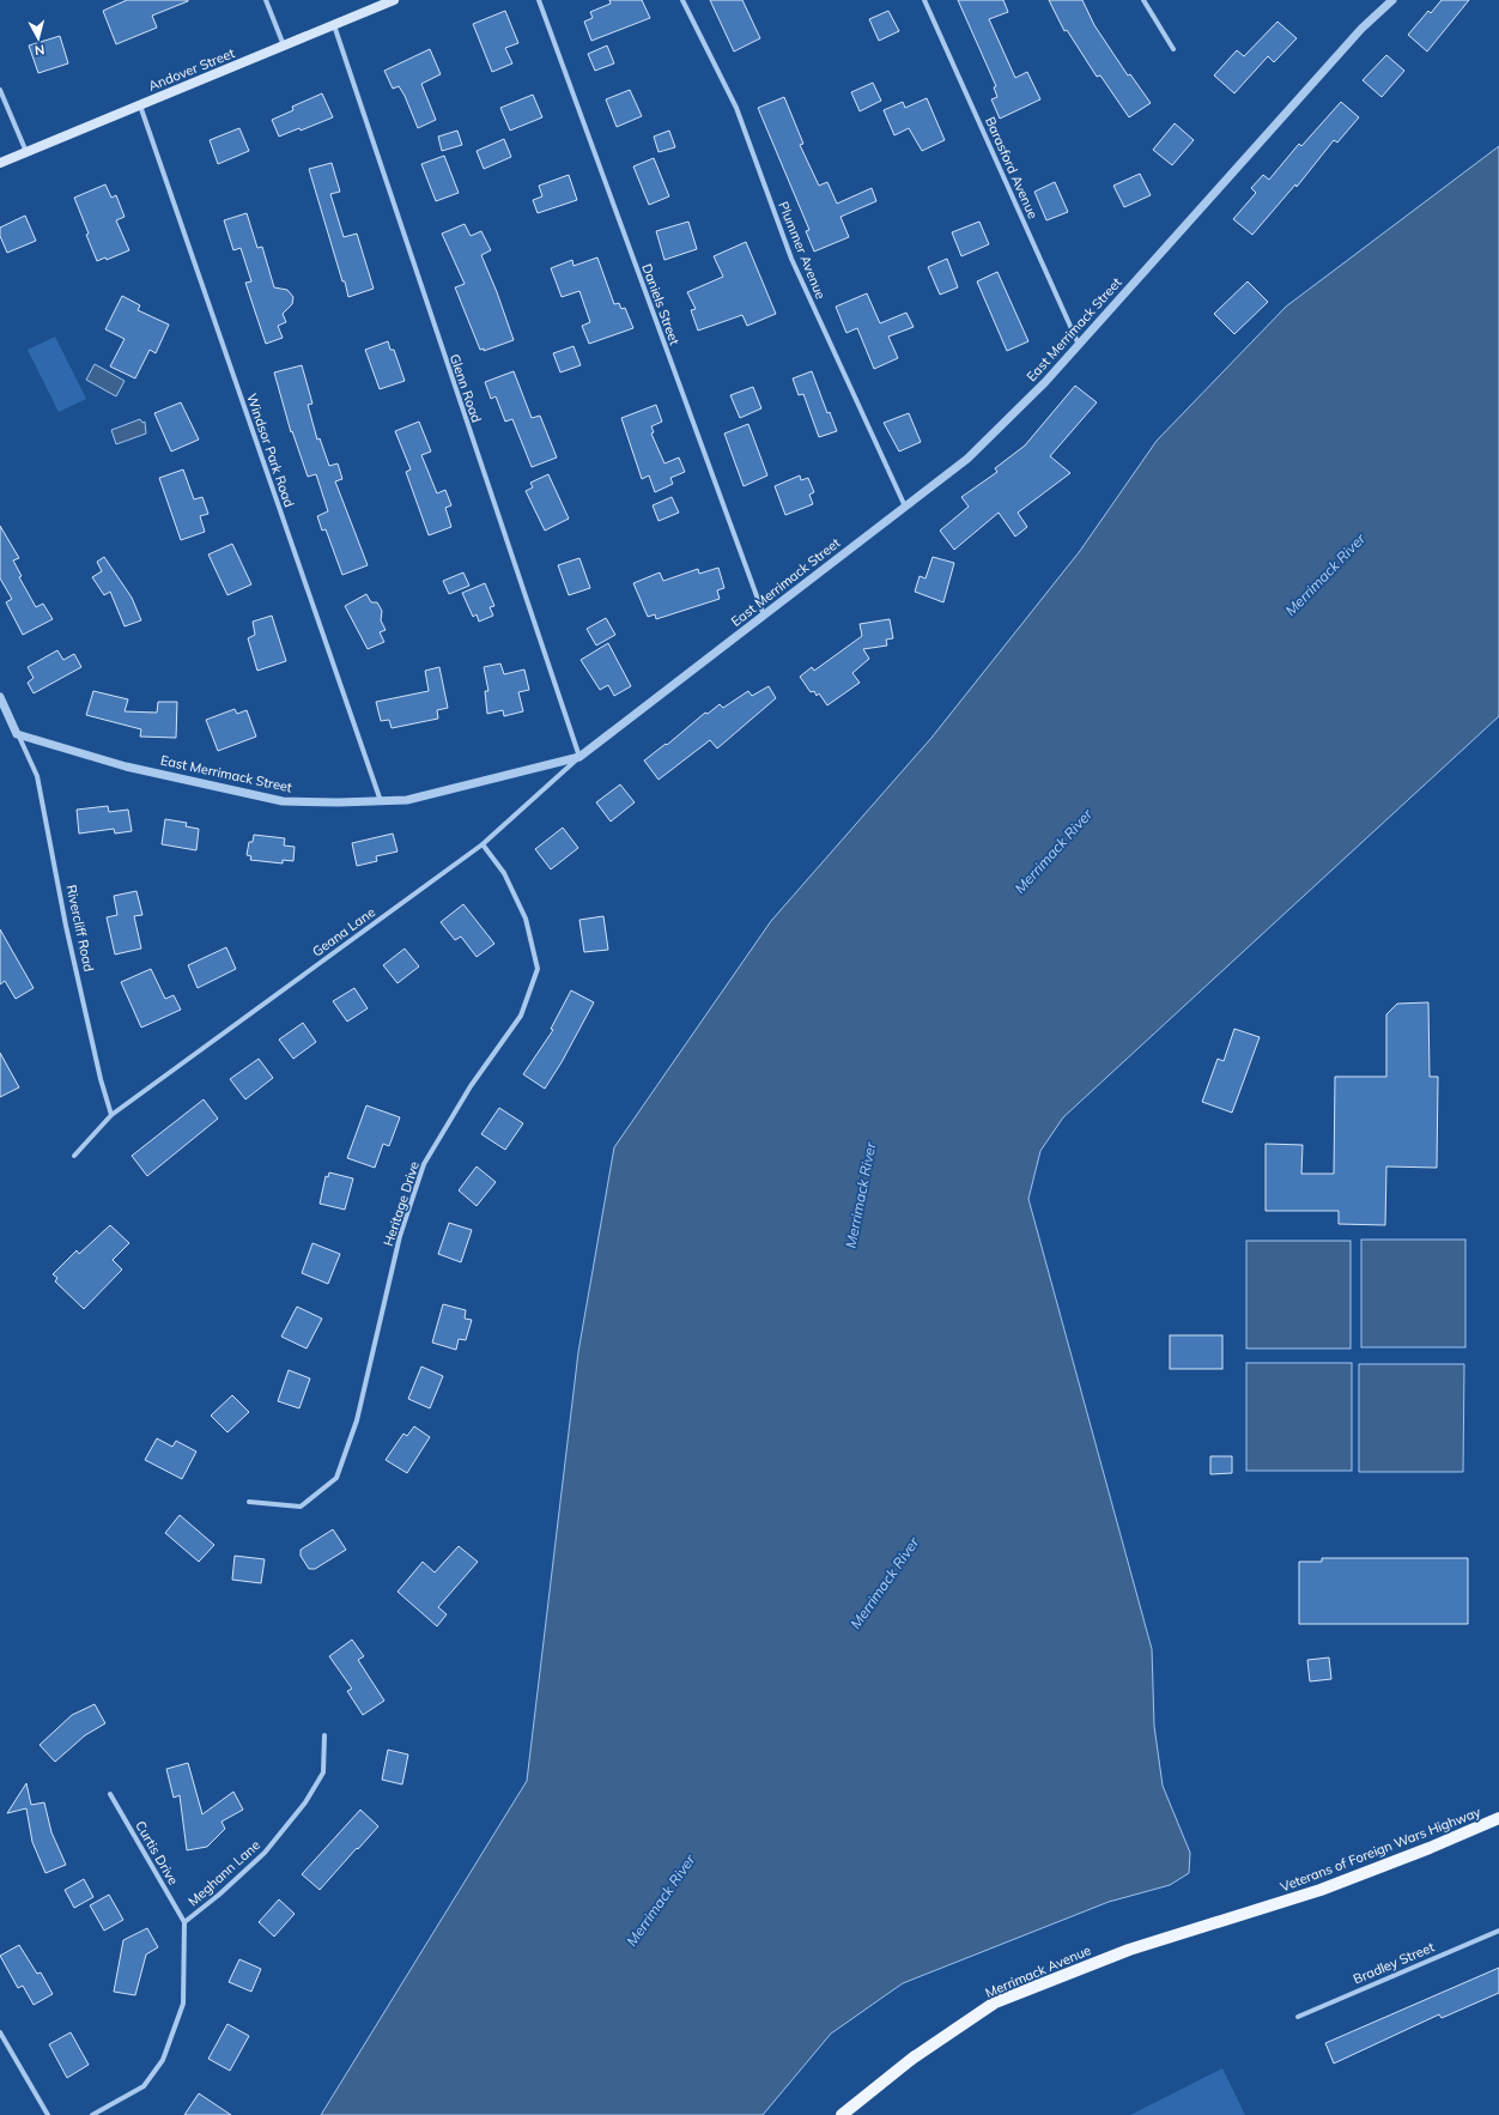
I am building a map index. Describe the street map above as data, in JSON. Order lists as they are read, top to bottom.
{
  "streets": {
    "main road": ["Andover Street", "Veterans of Foreign Wars Highway", "Merrimack Avenue"],
    "street": [
      "Barasford Avenue",
      "Plummer Avenue",
      "Daniels Street",
      "East Merrimack Street",
      "Glenn Road",
      "Windsor Park Road",
      "Rivercliff Road",
      "Geana Lane",
      "Heritage Drive",
      "Curtis Drive",
      "Meghann Lane",
      "Bradley Street"
    ]
  },
  "crossings": [
    ["Andover Street", "Glenn Road"],
    ["Andover Street", "Windsor Park Road"],
    ["Barasford Avenue", "East Merrimack Street"],
    ["Plummer Avenue", "East Merrimack Street"],
    ["Daniels Street", "East Merrimack Street"],
    ["East Merrimack Street", "Glenn Road"],
    ["East Merrimack Street", "Windsor Park Road"],
    ["East Merrimack Street", "Rivercliff Road"],
    ["East Merrimack Street", "Geana Lane"],
    ["Glenn Road", "Geana Lane"],
    ["Rivercliff Road", "Geana Lane"],
    ["Geana Lane", "Heritage Drive"],
    ["Veterans of Foreign Wars Highway", "Merrimack Avenue"],
    ["Curtis Drive", "Meghann Lane"]
  ],
  "water": ["Merrimack River"],
  "north": "bottom"
}
